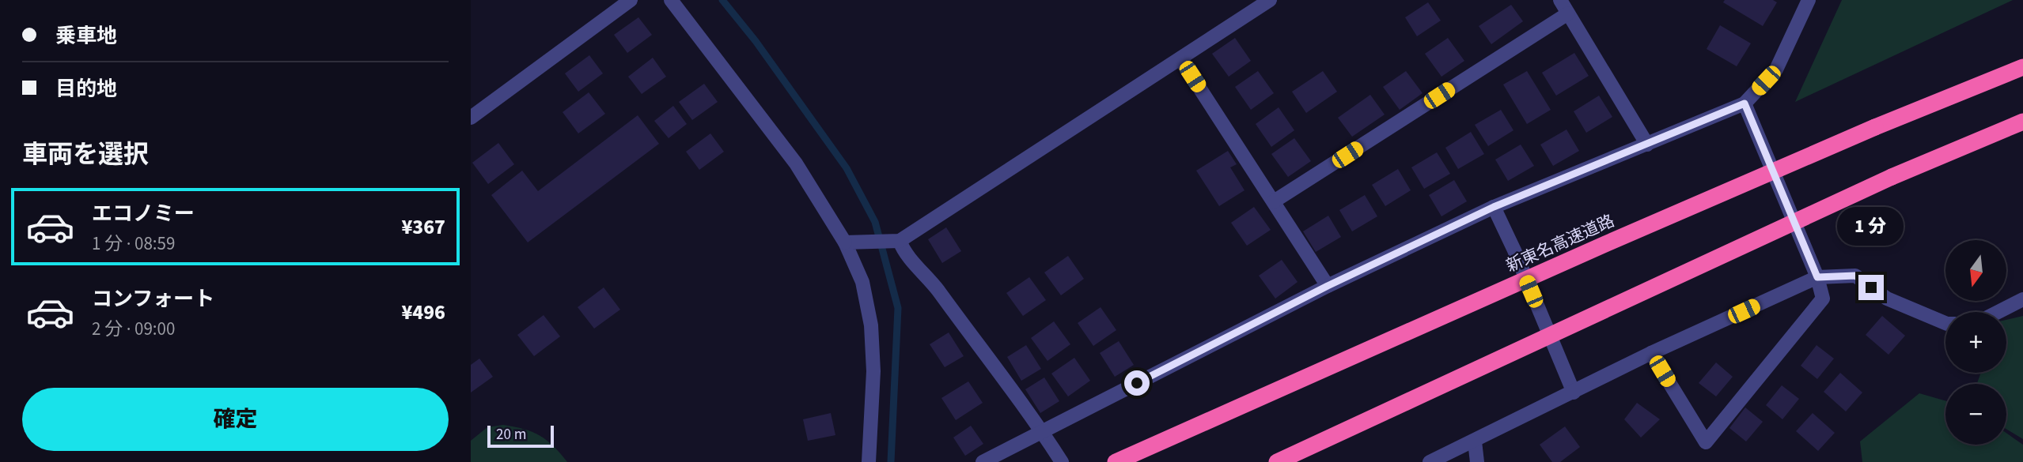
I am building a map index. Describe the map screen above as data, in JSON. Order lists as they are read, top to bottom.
{
  "streets": {
    "highway": ["新東名高速道路"]
  },
  "scale_bar": "20 m",
  "north": "bottom",
  "page": {
    "banner": ["乗車地", "目的地"],
    "heading": "車両を選択",
    "list": [
      {
        "name": "エコノミー",
        "note": "1 分 · 08:59",
        "value": "¥367"
      },
      {
        "name": "コンフォート",
        "note": "2 分 · 09:00",
        "value": "¥496"
      }
    ],
    "bubble": "1 分",
    "map_buttons": ["+", "−"],
    "buttons": "確定",
    "scale": "20 m"
  }
}
